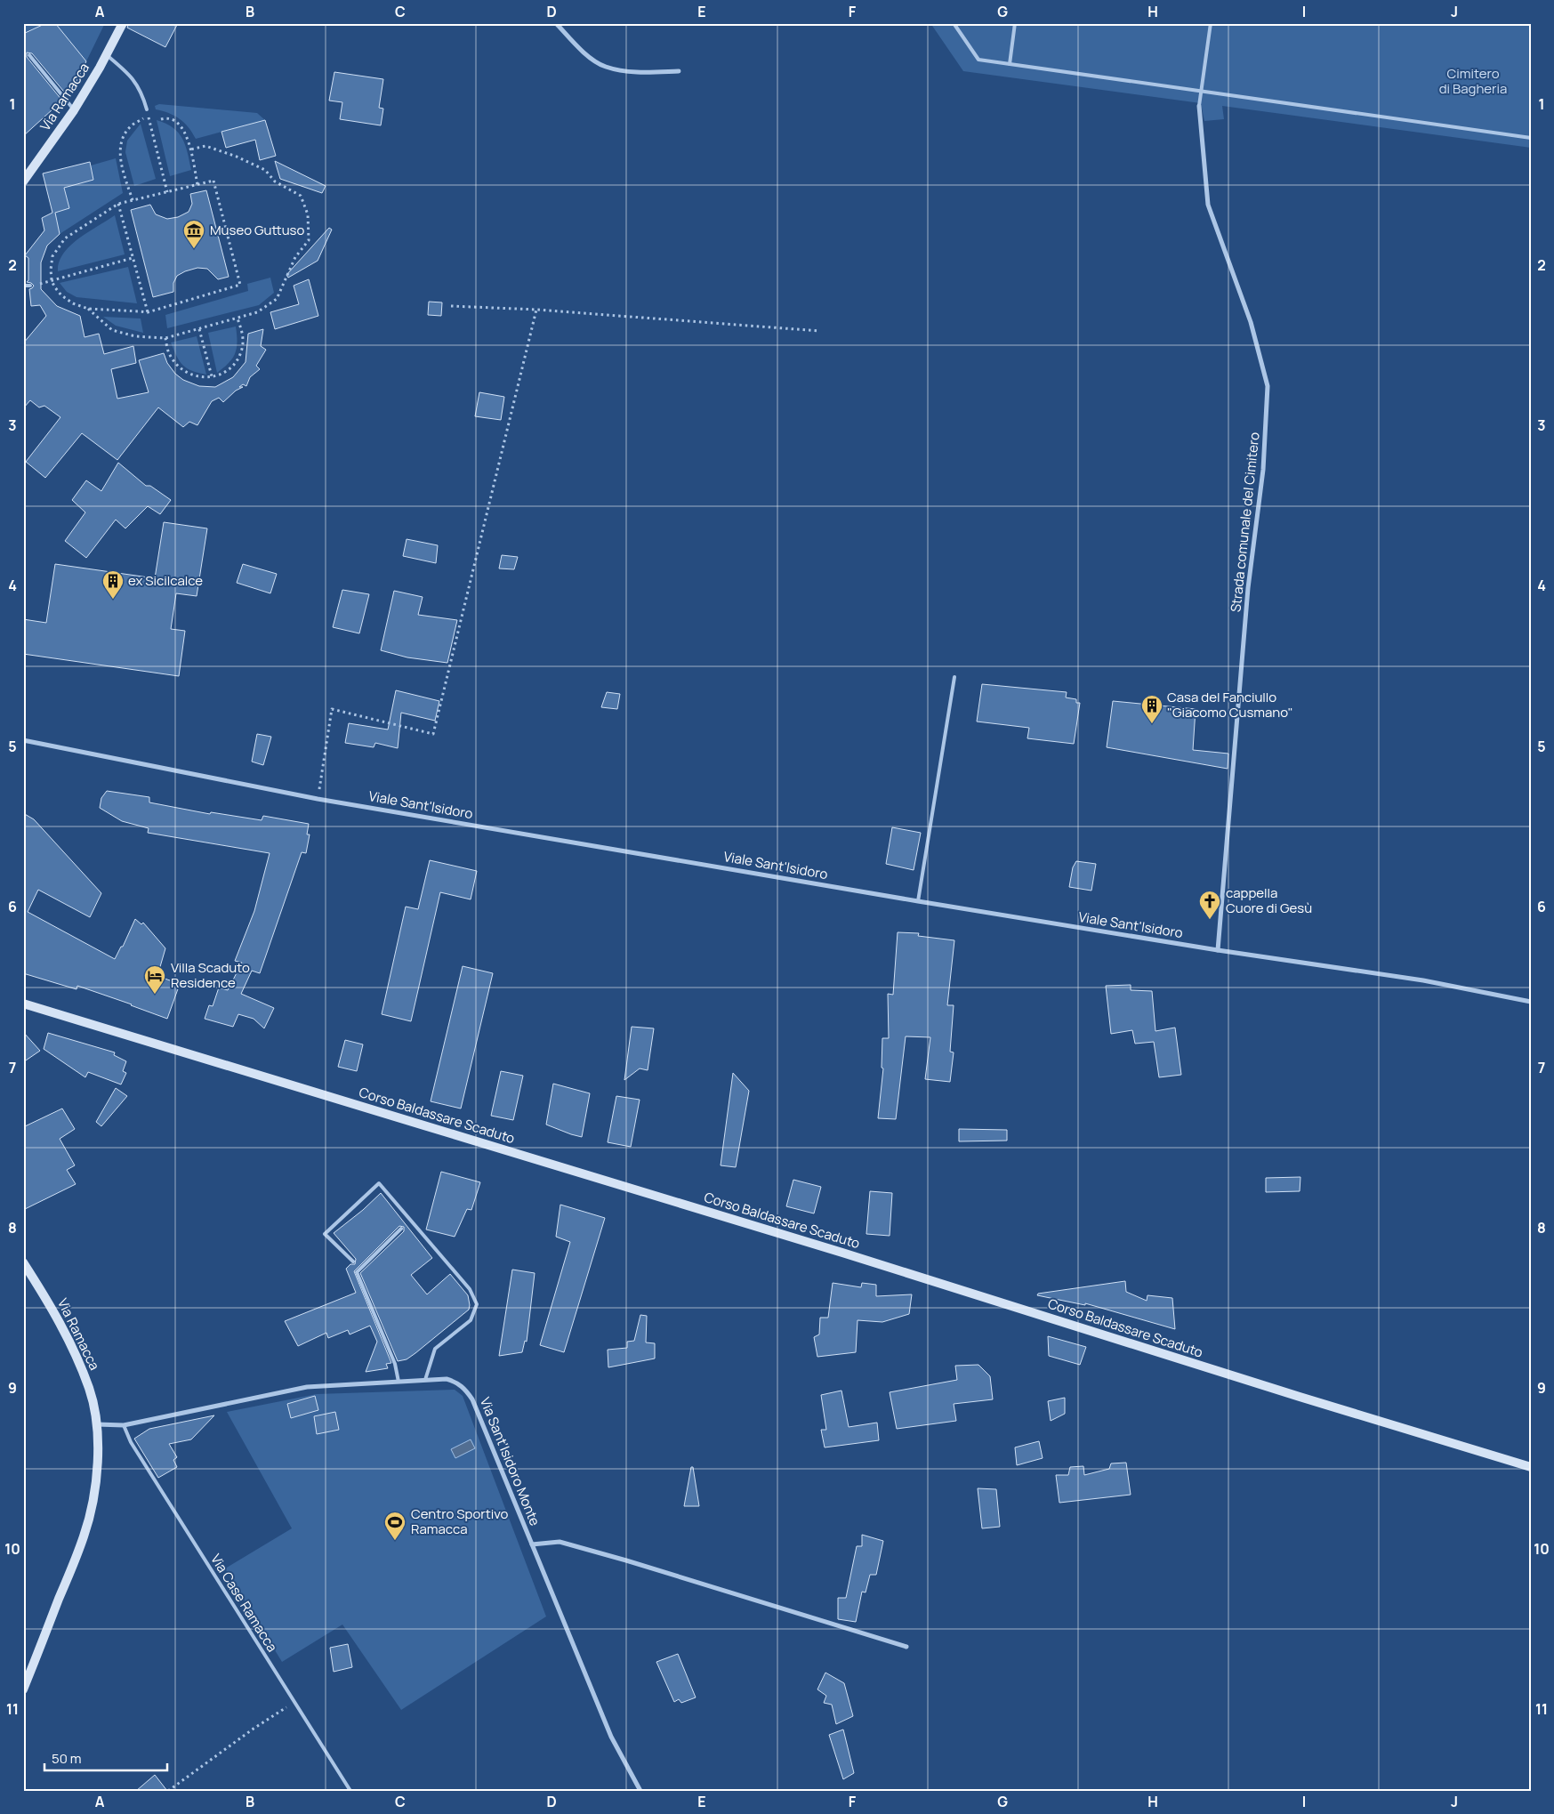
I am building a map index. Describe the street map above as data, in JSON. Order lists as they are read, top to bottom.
{
  "streets": {
    "street": [
      "Via Ramacca",
      "Strada comunale del Cimitero",
      "Viale Sant'Isidoro",
      "Corso Baldassare Scaduto",
      "Via Sant'Isidoro Monte"
    ],
    "lane": ["Via Case Ramacca"]
  },
  "crossings": [
    ["Via Ramacca", "Via Sant'Isidoro Monte"],
    ["Strada comunale del Cimitero", "Viale Sant'Isidoro"],
    ["Via Sant'Isidoro Monte", "Via Case Ramacca"]
  ],
  "parks": ["Cimitero di Bagheria"],
  "places": {
    "museum": ["Museo Guttuso"],
    "building": ["ex Sicilcalce", "Casa del Fanciullo \"Giacomo Cusmano\""],
    "church": ["cappella Cuore di Gesù"],
    "hotel": ["Villa Scaduto Residence"],
    "sports": ["Centro Sportivo Ramacca"]
  },
  "scale_bar": "50 m",
  "grid": {
    "columns": [
      "A",
      "B",
      "C",
      "D",
      "E",
      "F",
      "G",
      "H",
      "I",
      "J"
    ],
    "rows": [
      "1",
      "2",
      "3",
      "4",
      "5",
      "6",
      "7",
      "8",
      "9",
      "10",
      "11"
    ]
  }
}
